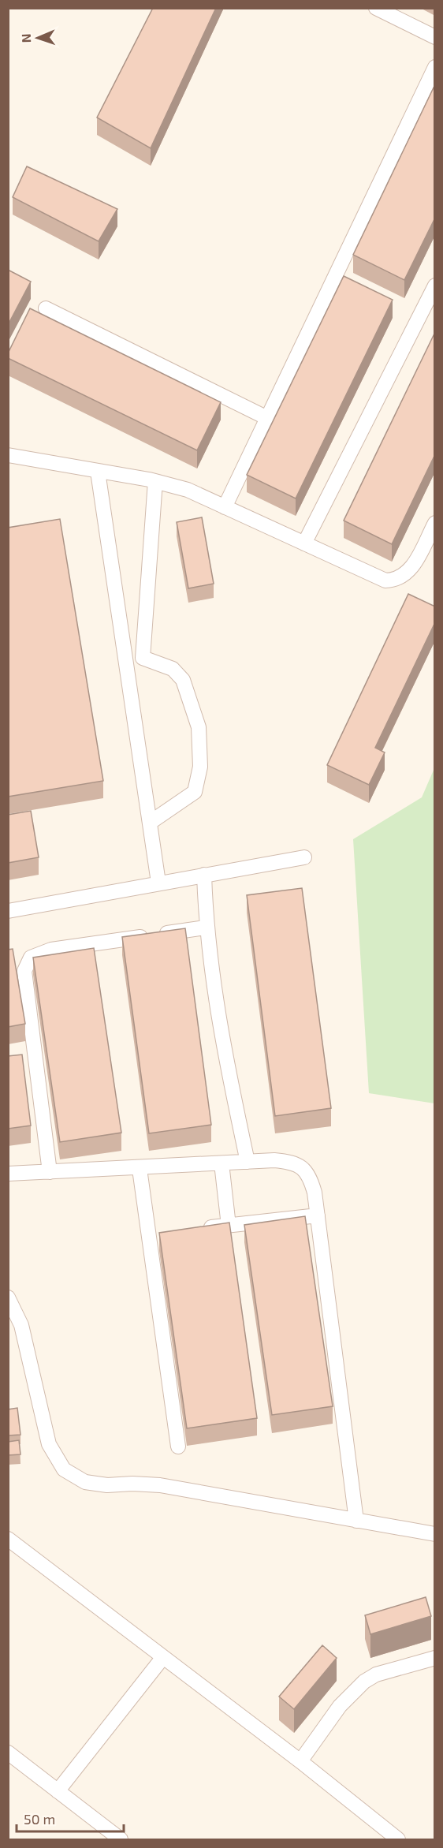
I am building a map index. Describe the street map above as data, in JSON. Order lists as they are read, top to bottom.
{
  "scale_bar": "50 m",
  "north": "left"
}
